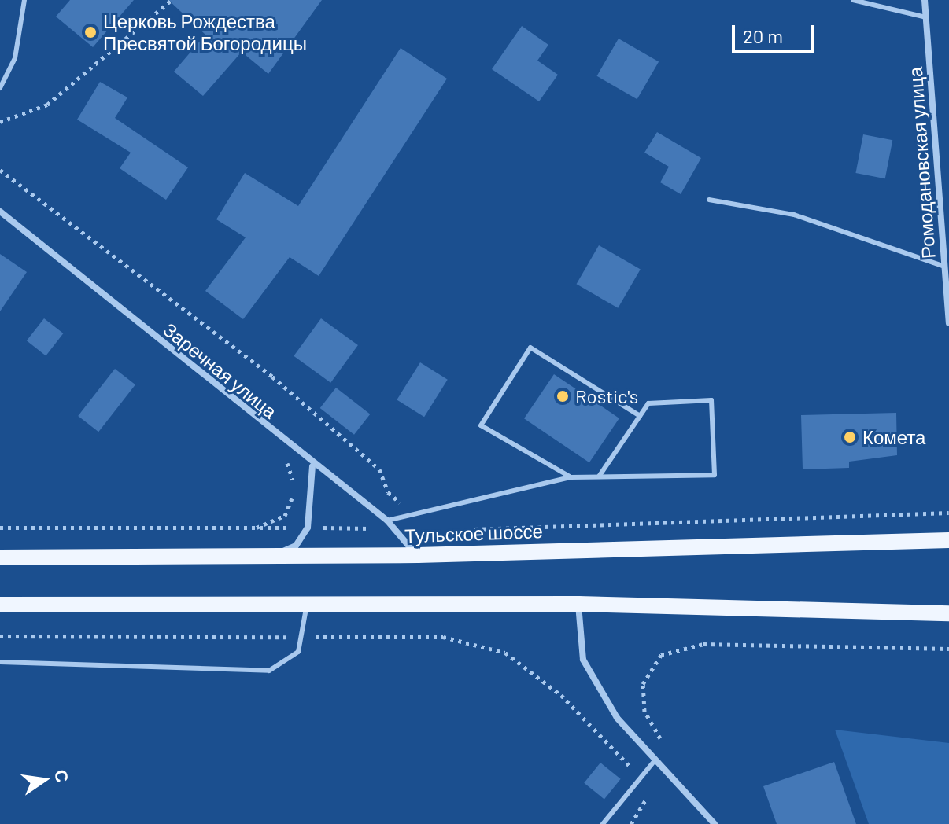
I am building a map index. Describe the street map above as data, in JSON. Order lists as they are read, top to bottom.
{
  "streets": {
    "main road": ["Тульское шоссе"],
    "street": ["Ромодановская улица", "Заречная улица"]
  },
  "crossings": [
    ["Заречная улица", "Тульское шоссе"]
  ],
  "places": ["Церковь Рождества Пресвятой Богородицы", "Rostic's", "Комета"],
  "scale_bar": "20 m",
  "north": "right"
}
